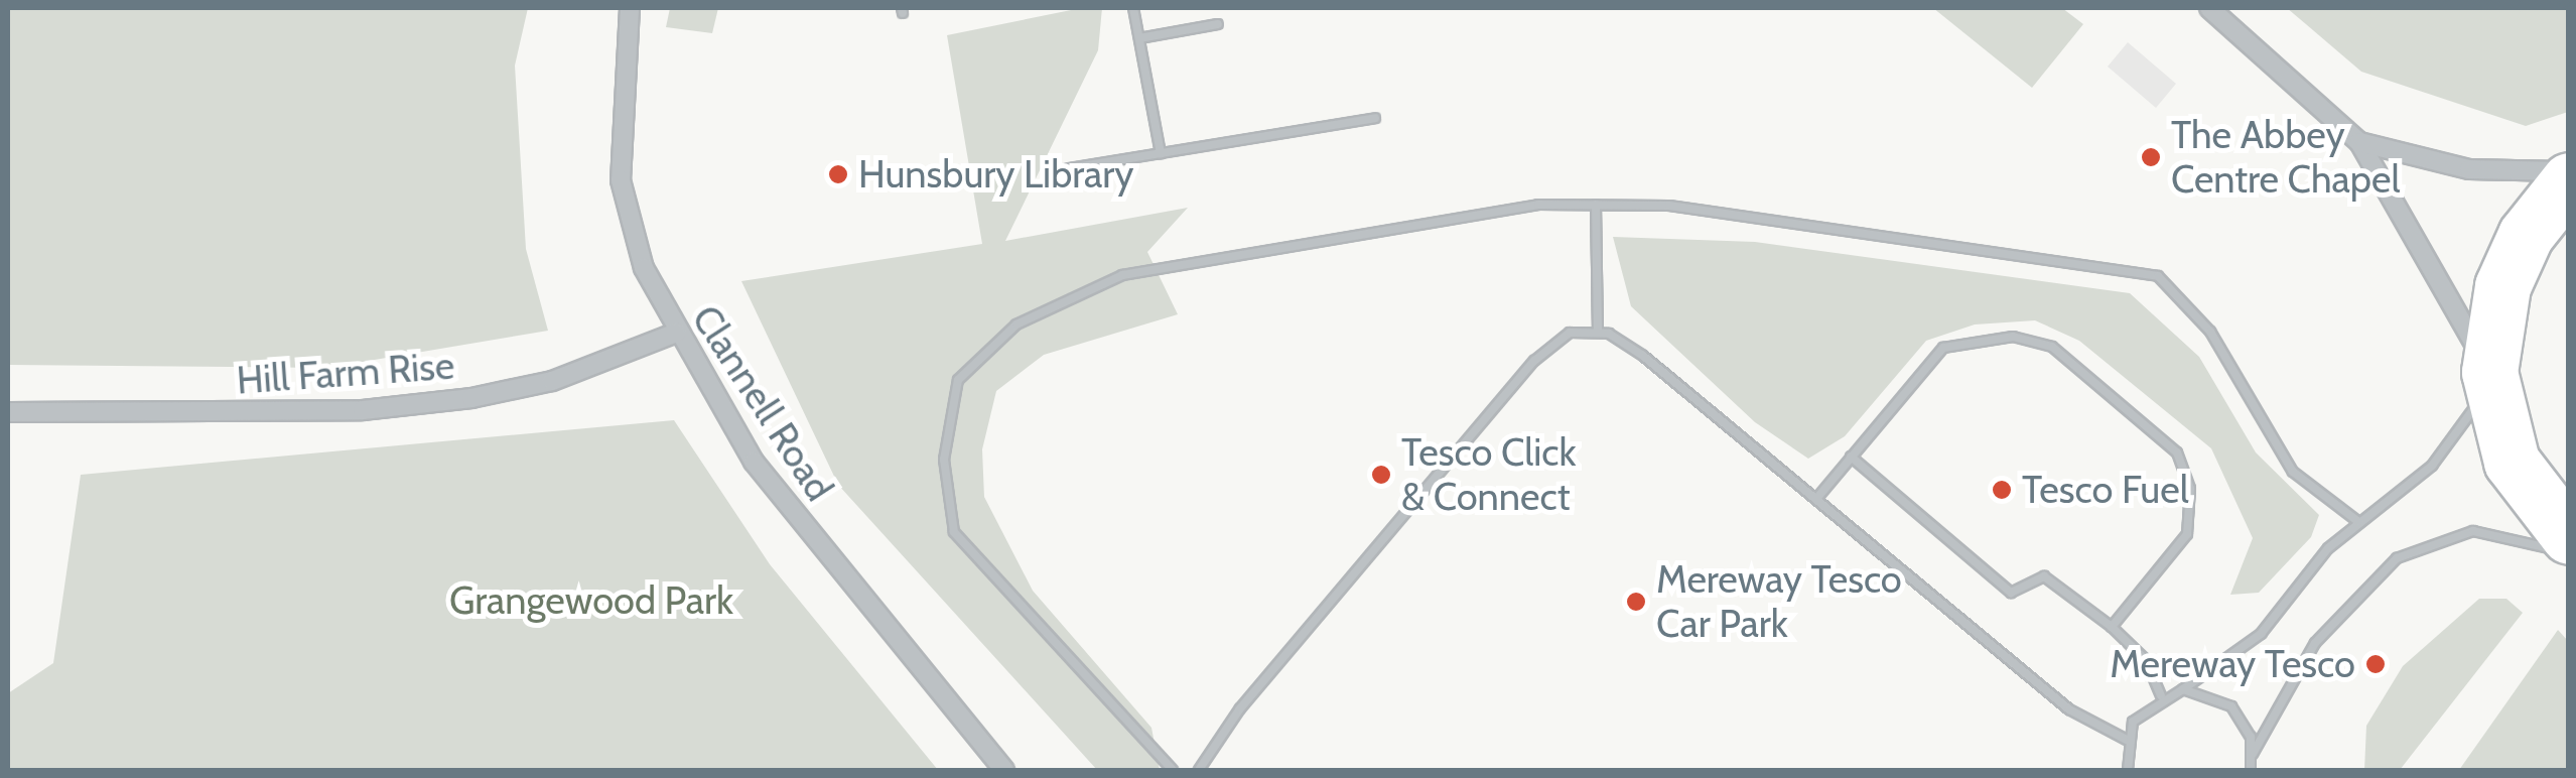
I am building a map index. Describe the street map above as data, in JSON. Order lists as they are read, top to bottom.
{
  "streets": {
    "street": ["Hill Farm Rise", "Clannell Road"]
  },
  "crossings": [
    ["Hill Farm Rise", "Clannell Road"]
  ],
  "parks": ["Grangewood Park"],
  "places": [
    "The Abbey Centre Chapel",
    "Hunsbury Library",
    "Tesco Click & Connect",
    "Tesco Fuel",
    "Mereway Tesco Car Park",
    "Mereway Tesco"
  ]
}
